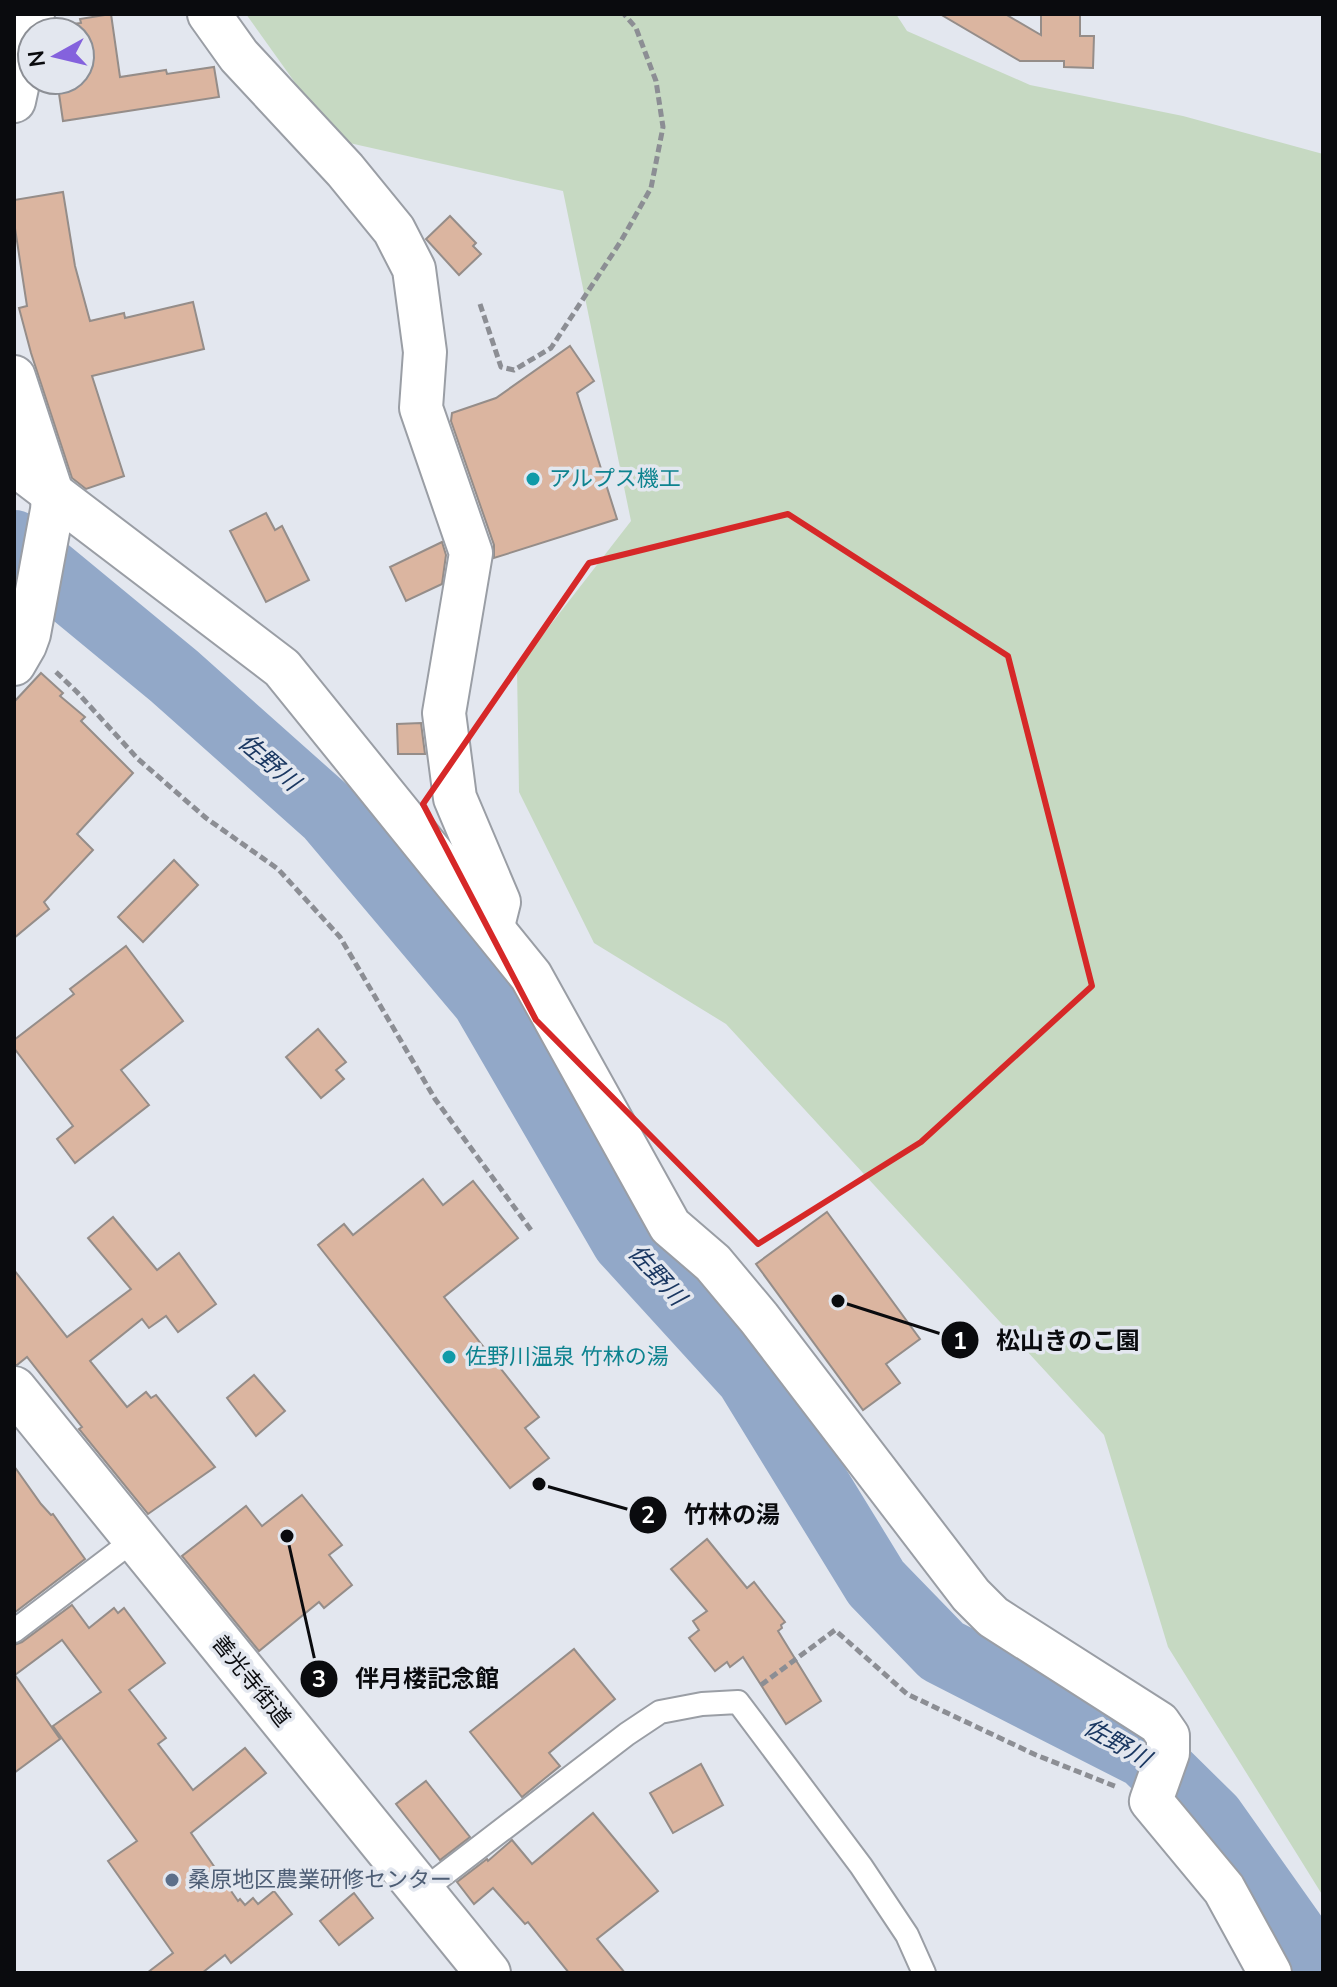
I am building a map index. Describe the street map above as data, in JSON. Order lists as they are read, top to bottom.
{
  "streets": {
    "street": ["善光寺街道"]
  },
  "water": ["佐野川"],
  "places": [
    "アルプス機工",
    "松山きのこ園",
    "佐野川温泉 竹林の湯",
    "竹林の湯",
    "伴月楼記念館",
    "桑原地区農業研修センター"
  ],
  "north": "left"
}
